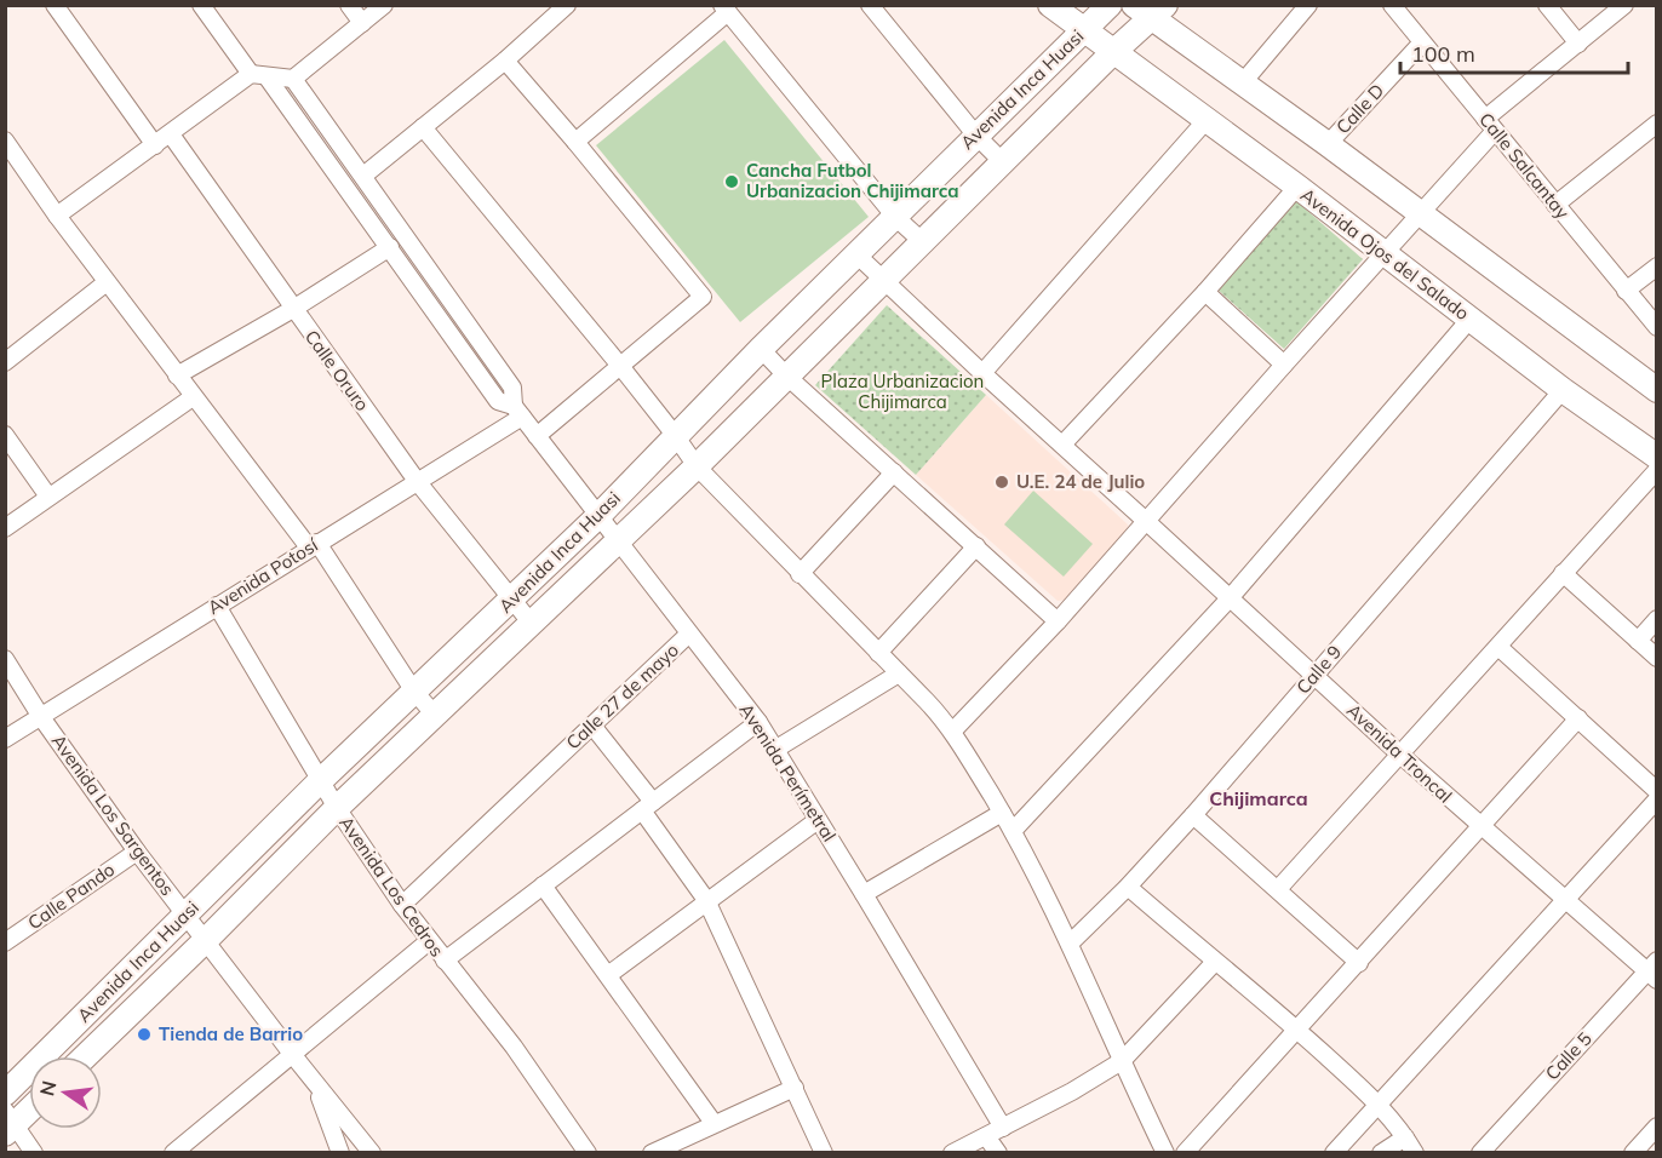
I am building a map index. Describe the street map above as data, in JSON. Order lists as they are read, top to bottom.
{
  "streets": {
    "street": [
      "Avenida Inca Huasi",
      "Calle D",
      "Calle Salcantay",
      "Avenida Ojos del Salado",
      "Calle Oruro",
      "Avenida Potosí",
      "Calle 9",
      "Calle 27 de mayo",
      "Avenida Troncal",
      "Avenida Perímetral",
      "Avenida Los Sargentos",
      "Avenida Los Cedros",
      "Calle Pando",
      "Calle 5"
    ]
  },
  "crossings": [
    ["Avenida Inca Huasi", "Avenida Ojos del Salado"],
    ["Avenida Inca Huasi", "Calle Oruro"],
    ["Avenida Inca Huasi", "Avenida Troncal"],
    ["Avenida Inca Huasi", "Avenida Perímetral"],
    ["Avenida Inca Huasi", "Avenida Los Sargentos"],
    ["Avenida Inca Huasi", "Avenida Los Cedros"],
    ["Calle D", "Calle Salcantay"],
    ["Avenida Ojos del Salado", "Calle 9"],
    ["Calle Oruro", "Avenida Potosí"],
    ["Avenida Potosí", "Avenida Perímetral"],
    ["Avenida Potosí", "Avenida Los Sargentos"],
    ["Avenida Potosí", "Avenida Los Cedros"],
    ["Calle 9", "Avenida Troncal"],
    ["Calle 27 de mayo", "Avenida Perímetral"],
    ["Calle 27 de mayo", "Avenida Los Cedros"],
    ["Avenida Troncal", "Calle 5"],
    ["Avenida Los Sargentos", "Calle Pando"]
  ],
  "districts": ["Chijimarca"],
  "parks": ["Plaza Urbanizacion Chijimarca"],
  "places": ["Cancha Futbol Urbanizacion Chijimarca", "U.E. 24 de Julio", "Tienda de Barrio"],
  "scale_bar": "100 m",
  "north": "left"
}
